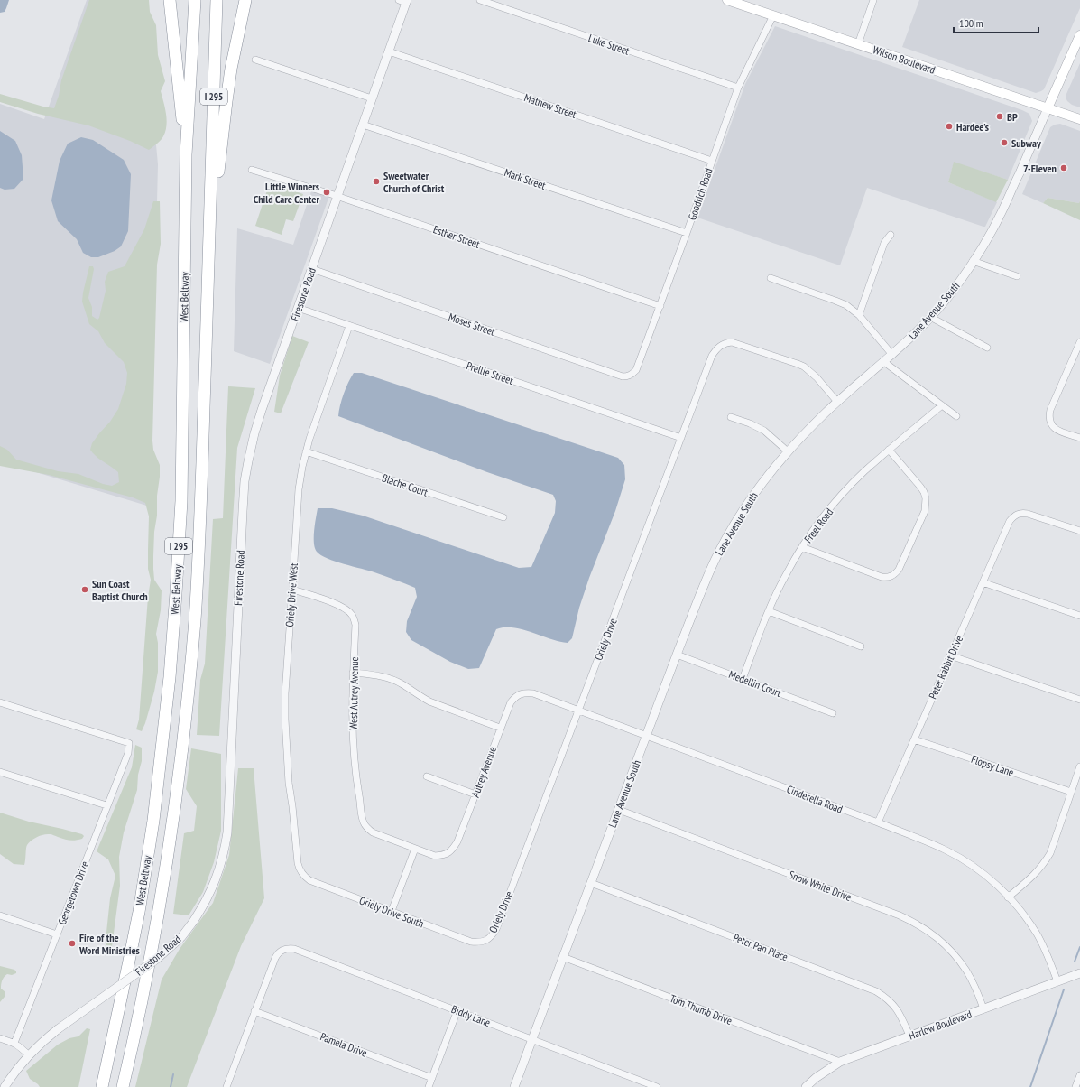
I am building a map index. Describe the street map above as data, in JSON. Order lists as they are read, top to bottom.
{
  "streets": {
    "highway": ["I 295", "West Beltway"],
    "main road": ["Wilson Boulevard", "Lane Avenue South"],
    "street": [
      "Luke Street",
      "Mathew Street",
      "Mark Street",
      "Goodrich Road",
      "Esther Street",
      "Firestone Road",
      "Moses Street",
      "Prellie Street",
      "Blache Court",
      "Freel Road",
      "Oriely Drive West",
      "Oriely Drive",
      "Peter Rabbit Drive",
      "Medellin Court",
      "West Autrey Avenue",
      "Flopsy Lane",
      "Autrey Avenue",
      "Cinderella Road",
      "Snow White Drive",
      "Georgetown Drive",
      "Oriely Drive South",
      "Peter Pan Place",
      "Tom Thumb Drive",
      "Biddy Lane",
      "Harlow Boulevard",
      "Pamela Drive"
    ]
  },
  "crossings": [
    ["Luke Street", "Goodrich Road"],
    ["Wilson Boulevard", "Goodrich Road"],
    ["Wilson Boulevard", "Lane Avenue South"],
    ["Mathew Street", "Goodrich Road"],
    ["Mathew Street", "Firestone Road"],
    ["Mark Street", "Goodrich Road"],
    ["Mark Street", "Firestone Road"],
    ["Goodrich Road", "Esther Street"],
    ["Goodrich Road", "Moses Street"],
    ["Esther Street", "Firestone Road"],
    ["Firestone Road", "Moses Street"],
    ["Firestone Road", "Prellie Street"],
    ["Lane Avenue South", "Oriely Drive"],
    ["Lane Avenue South", "Medellin Court"],
    ["Lane Avenue South", "Cinderella Road"],
    ["Lane Avenue South", "Snow White Drive"],
    ["Lane Avenue South", "Peter Pan Place"],
    ["Lane Avenue South", "Tom Thumb Drive"],
    ["Lane Avenue South", "Biddy Lane"],
    ["Prellie Street", "Oriely Drive West"],
    ["Prellie Street", "Oriely Drive"],
    ["Blache Court", "Oriely Drive West"],
    ["Freel Road", "Medellin Court"],
    ["Oriely Drive West", "West Autrey Avenue"],
    ["Oriely Drive West", "Oriely Drive South"],
    ["Oriely Drive", "Cinderella Road"],
    ["Oriely Drive", "Oriely Drive South"],
    ["Peter Rabbit Drive", "Flopsy Lane"],
    ["Peter Rabbit Drive", "Cinderella Road"],
    ["West Autrey Avenue", "Autrey Avenue"],
    ["Autrey Avenue", "Cinderella Road"],
    ["Cinderella Road", "Harlow Boulevard"],
    ["Snow White Drive", "Harlow Boulevard"],
    ["Peter Pan Place", "Harlow Boulevard"],
    ["Tom Thumb Drive", "Harlow Boulevard"],
    ["Biddy Lane", "Pamela Drive"]
  ],
  "places": [
    "BP",
    "Hardee's",
    "Subway",
    "7-Eleven",
    "Sweetwater Church of Christ",
    "Little Winners Child Care Center",
    "Sun Coast Baptist Church",
    "Fire of the Word Ministries"
  ],
  "scale_bar": "100 m"
}
